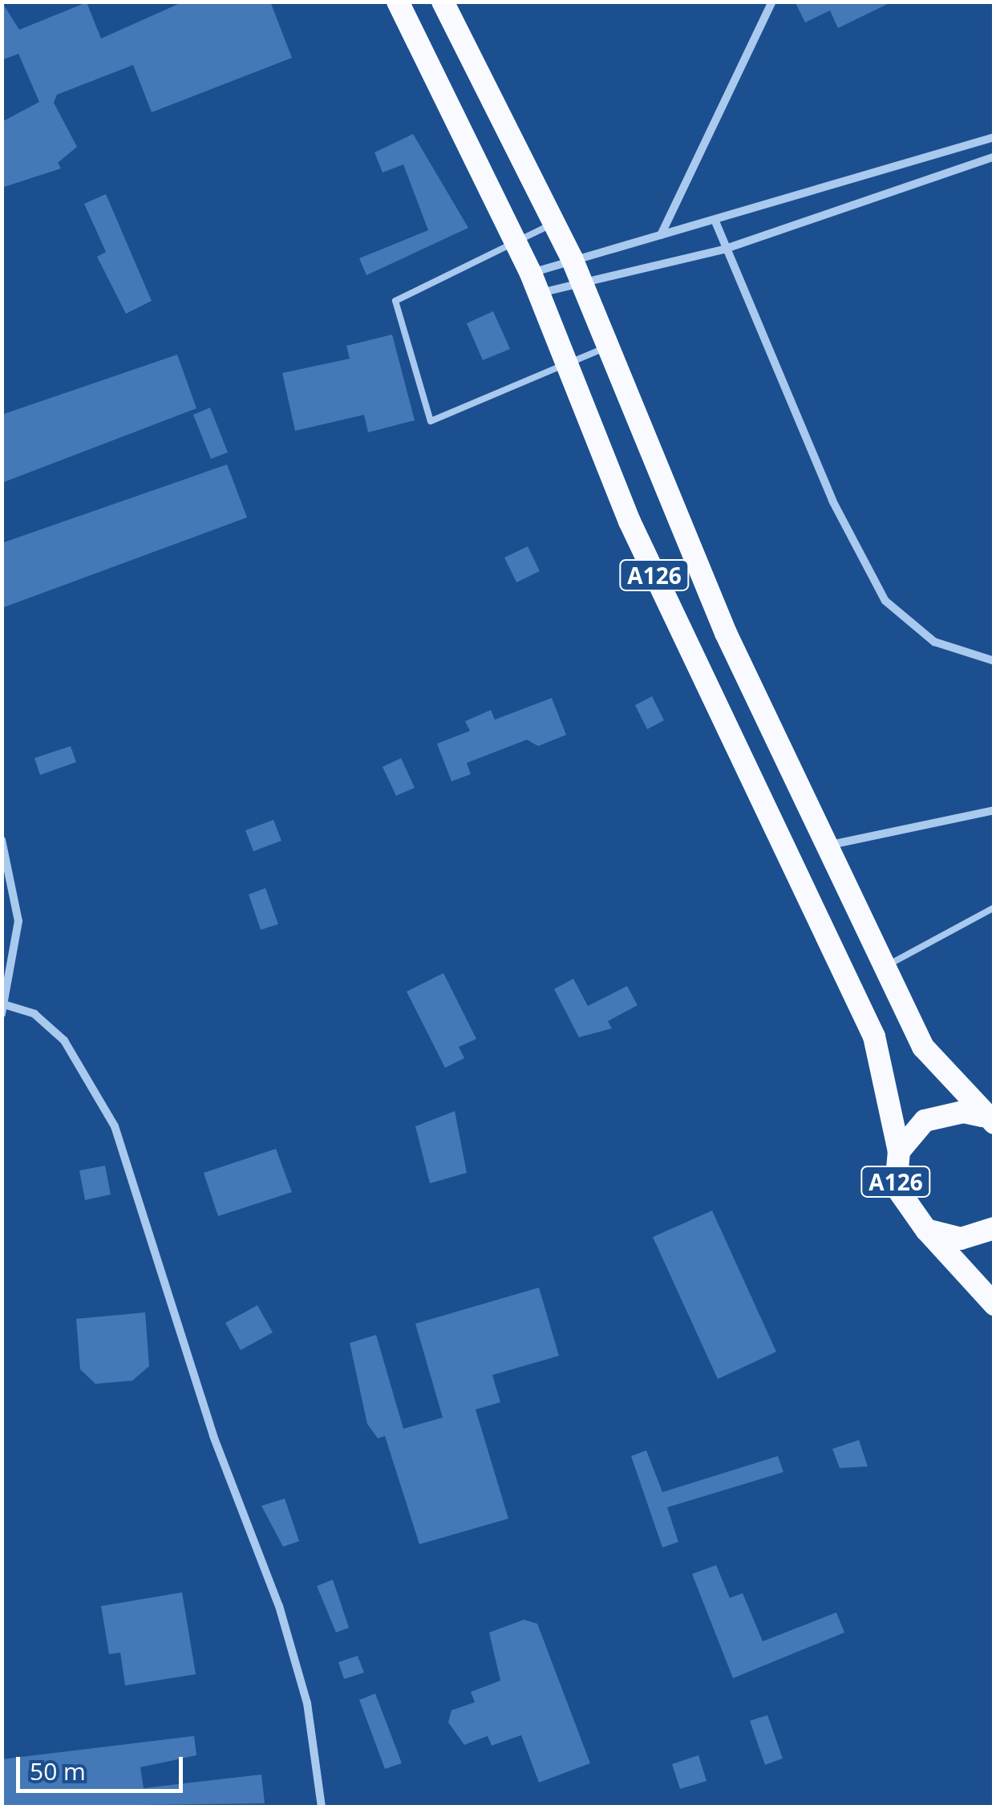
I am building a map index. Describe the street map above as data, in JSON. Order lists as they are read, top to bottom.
{
  "streets": {
    "highway": ["A126"]
  },
  "scale_bar": "50 m"
}
